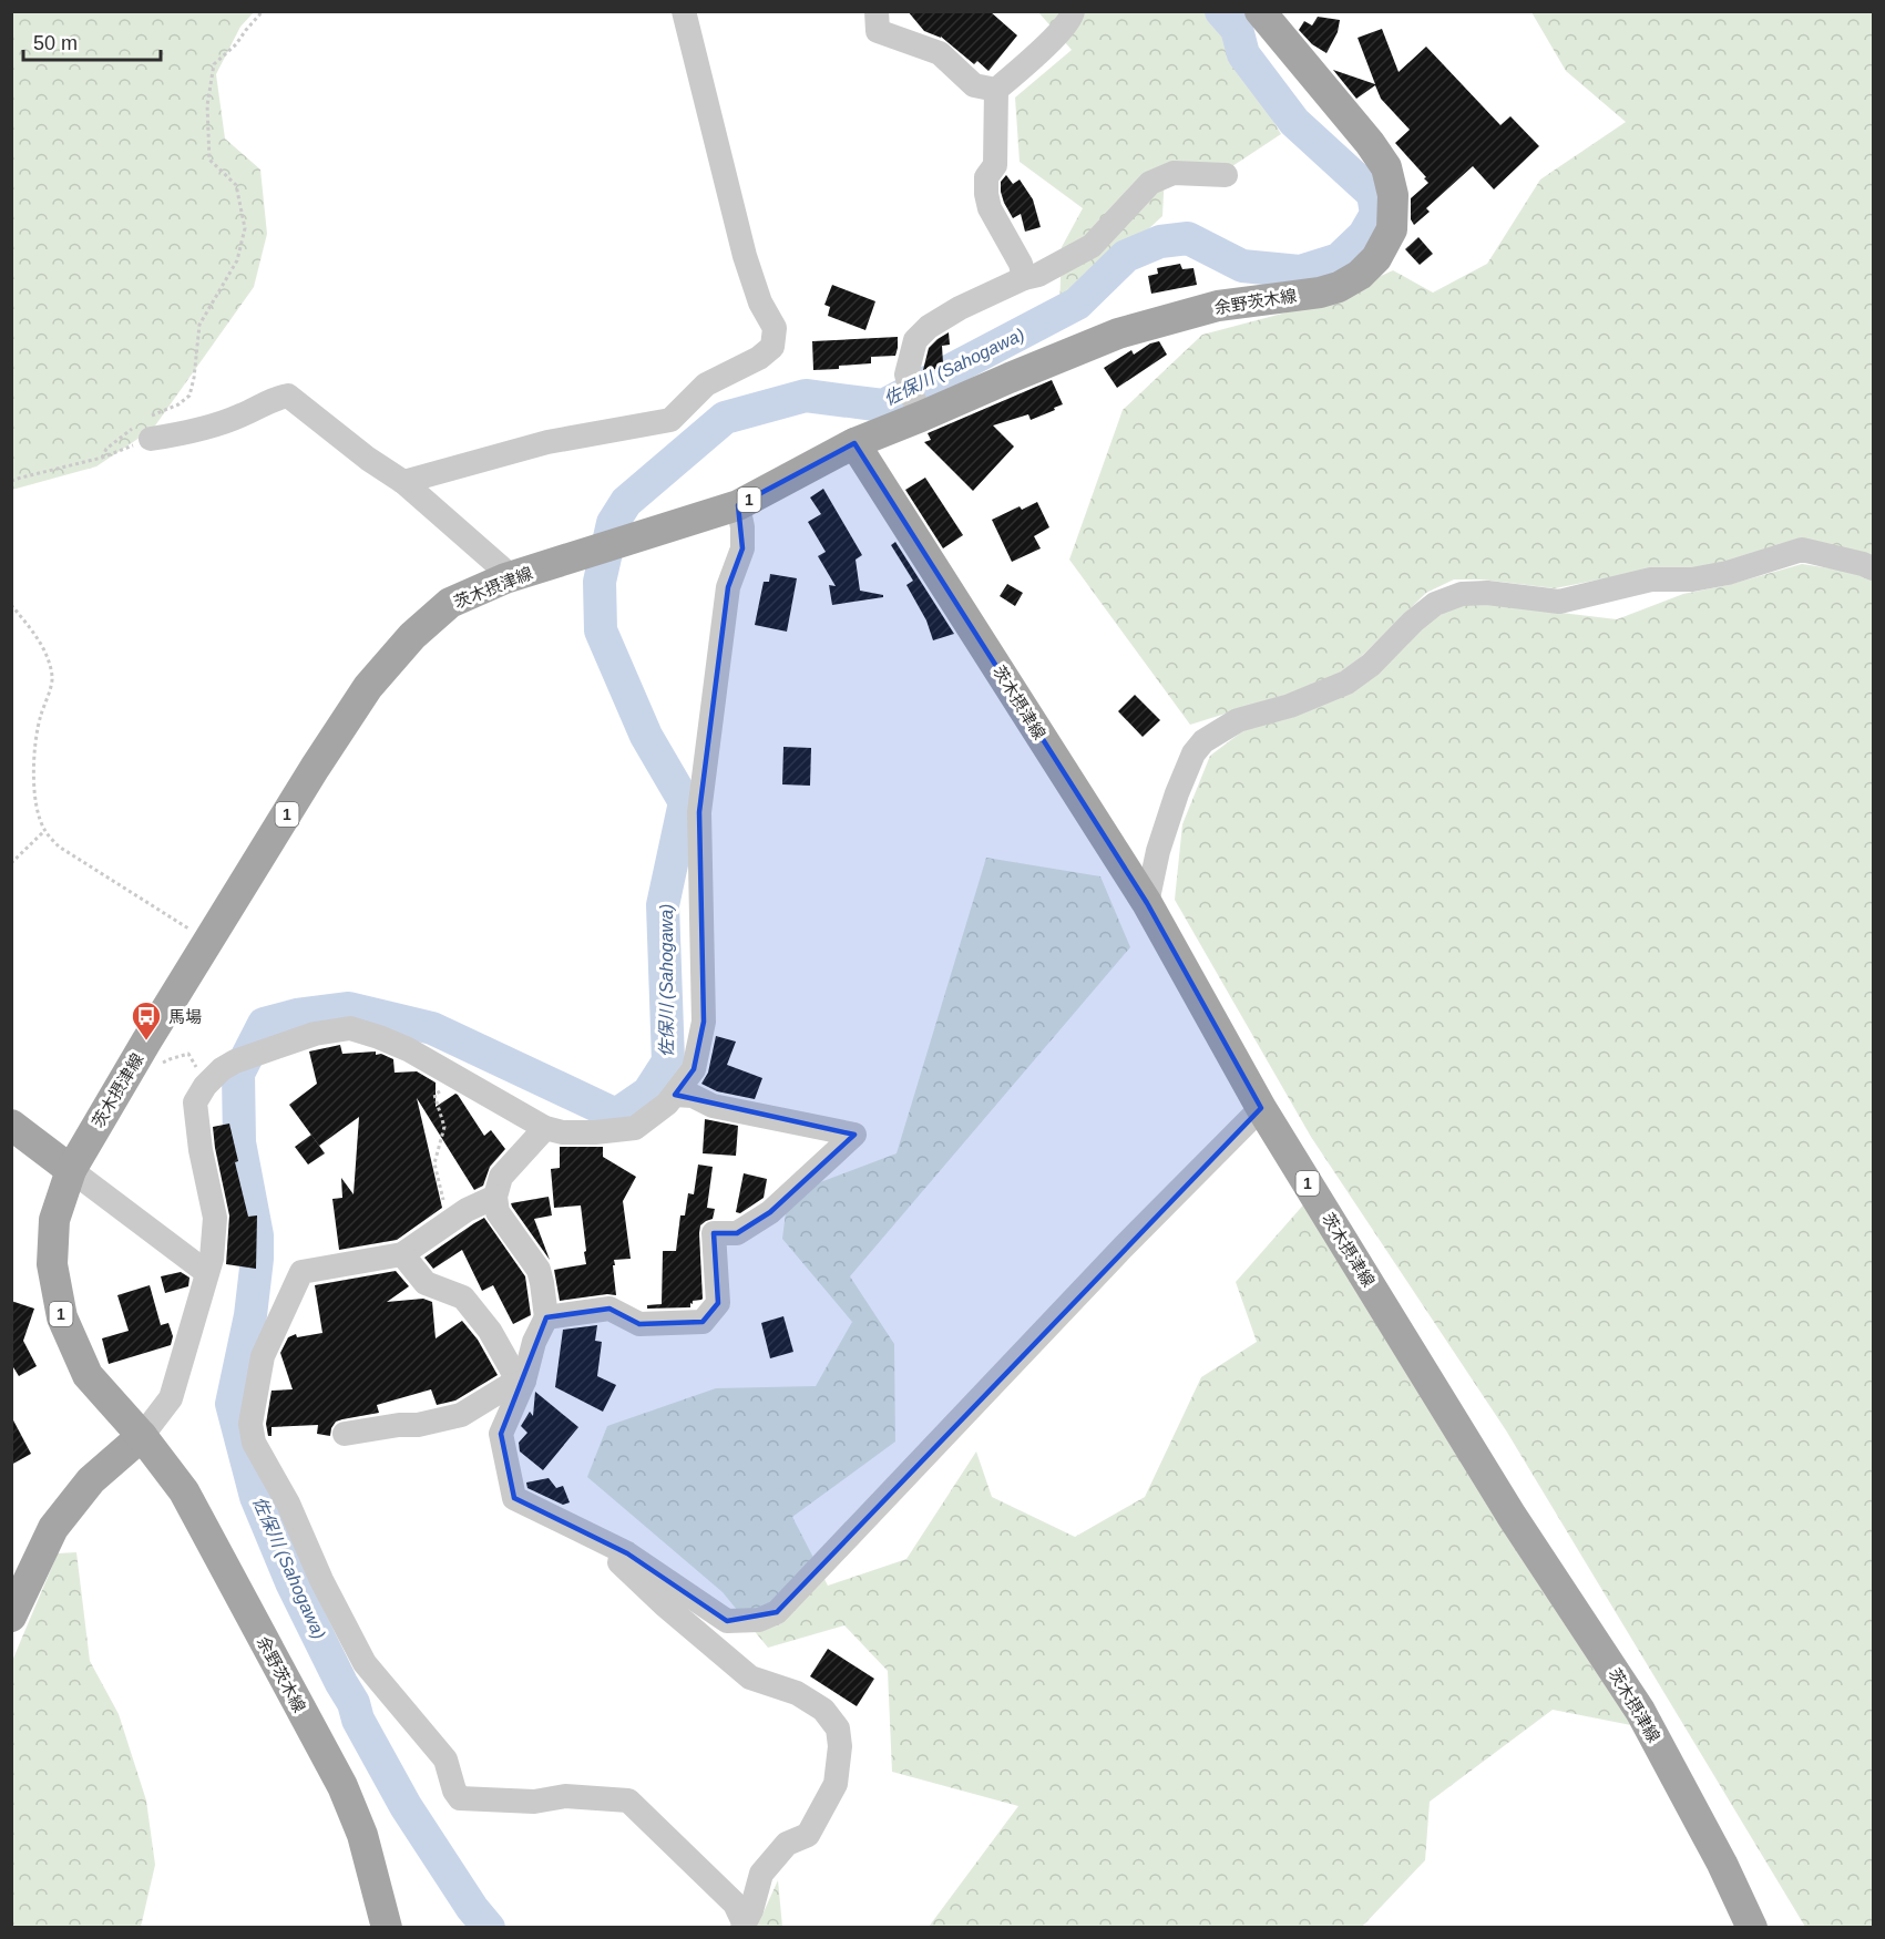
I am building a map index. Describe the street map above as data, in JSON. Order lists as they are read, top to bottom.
{
  "streets": {
    "main road": ["余野茨木線", "1", "茨木摂津線"]
  },
  "crossings": [
    ["余野茨木線", "茨木摂津線"]
  ],
  "water": ["佐保川 (Sahogawa)"],
  "places": {
    "bus stop": ["馬場"]
  },
  "scale_bar": "50 m"
}
